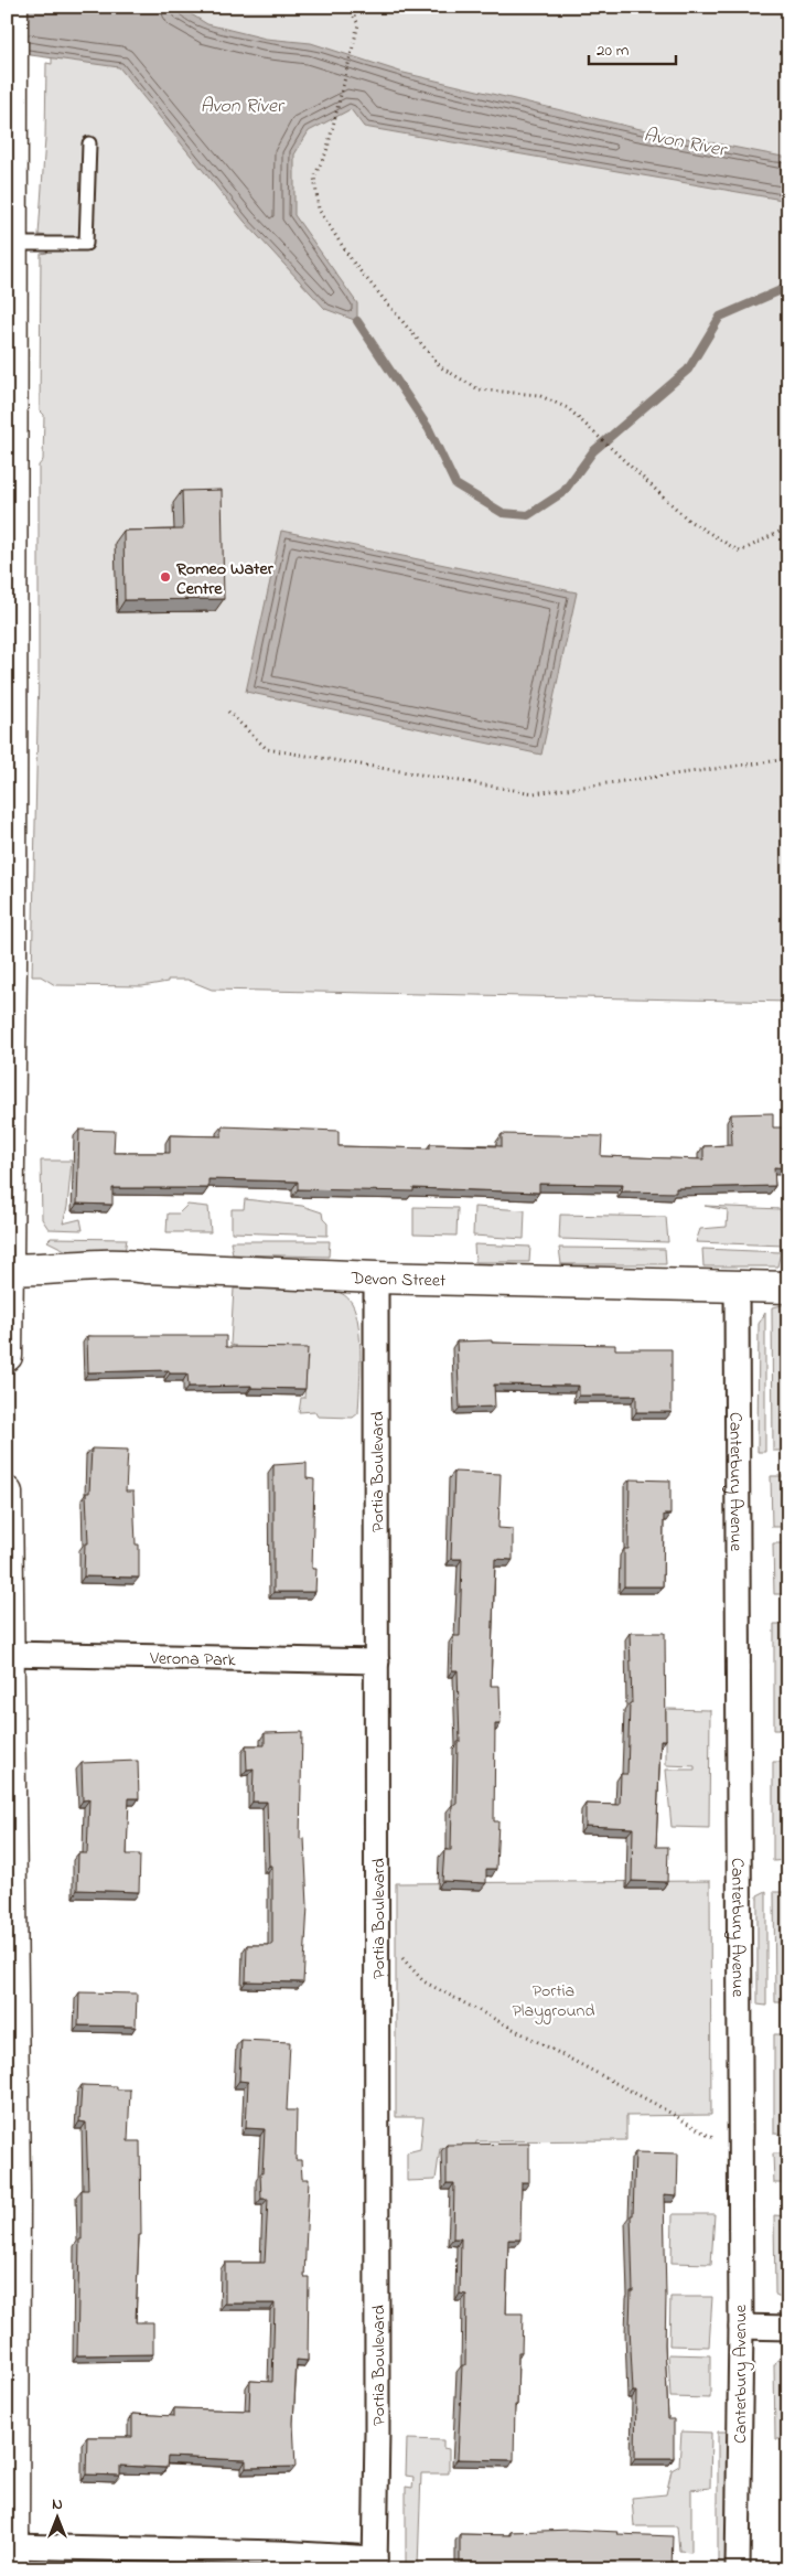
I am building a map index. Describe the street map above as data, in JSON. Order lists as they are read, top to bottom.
{
  "streets": {
    "main road": ["Devon Street"],
    "street": ["Portia Boulevard", "Canterbury Avenue", "Verona Park"]
  },
  "crossings": [
    ["Devon Street", "Portia Boulevard"],
    ["Devon Street", "Canterbury Avenue"],
    ["Portia Boulevard", "Verona Park"]
  ],
  "water": ["Avon River"],
  "parks": ["Portia Playground"],
  "places": ["Romeo Water Centre"],
  "scale_bar": "20 m",
  "north": "top"
}
